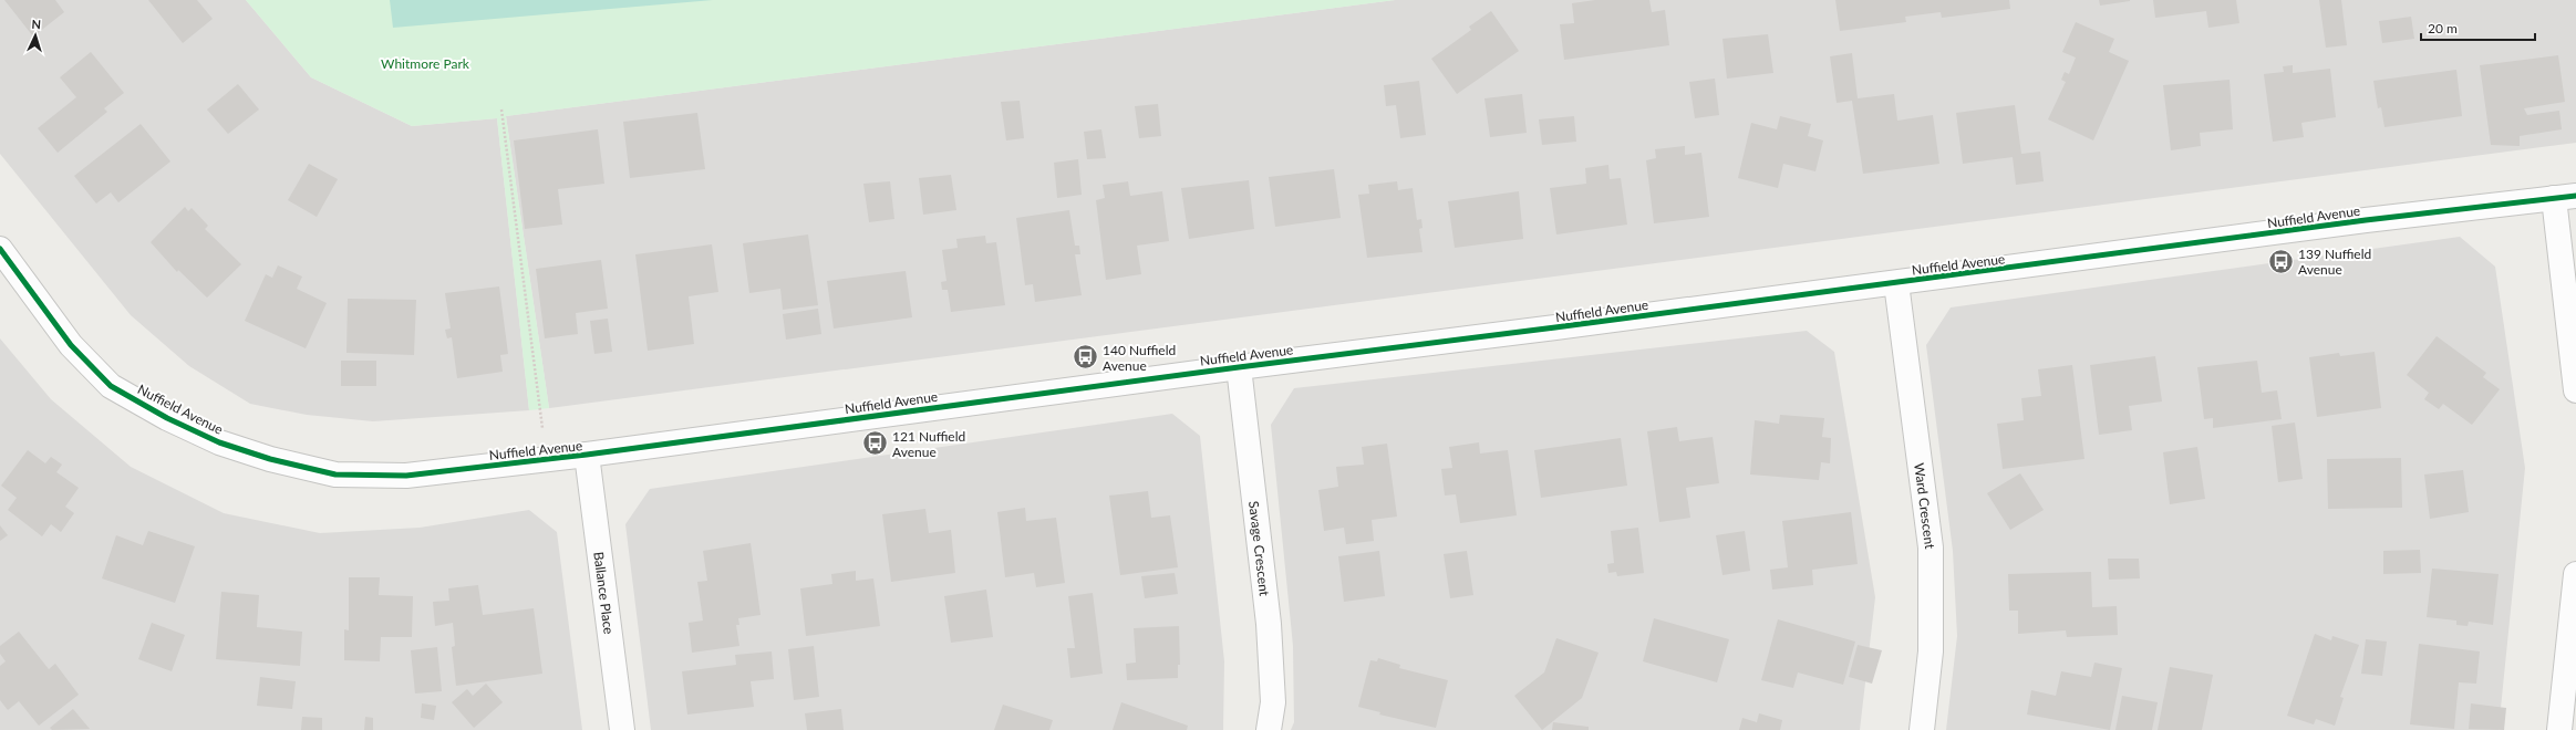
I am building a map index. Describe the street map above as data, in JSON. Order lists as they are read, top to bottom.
{
  "streets": {
    "street": [
      "Nuffield Avenue",
      "Ward Crescent",
      "Savage Crescent",
      "Ballance Place"
    ]
  },
  "crossings": [
    ["Nuffield Avenue", "Ward Crescent"],
    ["Nuffield Avenue", "Savage Crescent"],
    ["Nuffield Avenue", "Ballance Place"]
  ],
  "parks": ["Whitmore Park"],
  "places": {
    "bus stop": ["139 Nuffield Avenue", "140 Nuffield Avenue", "121 Nuffield Avenue"]
  },
  "scale_bar": "20 m",
  "north": "top"
}
